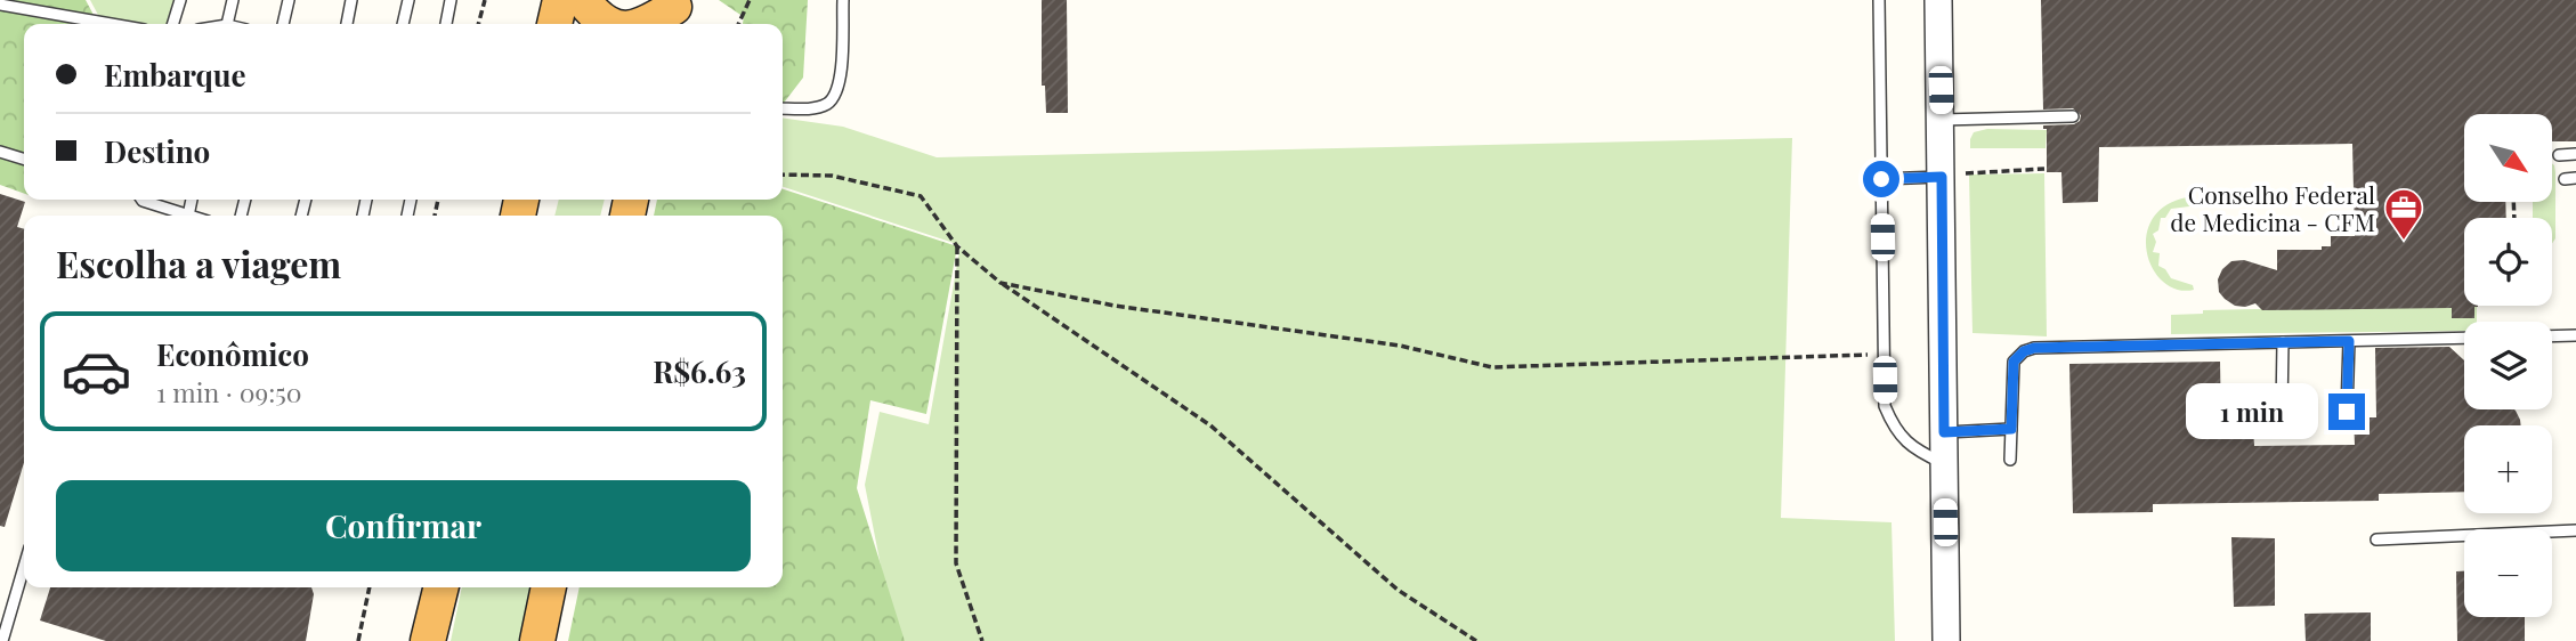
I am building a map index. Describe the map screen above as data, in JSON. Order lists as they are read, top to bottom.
{
  "places": {
    "office": ["Conselho Federal de Medicina - CFM"]
  },
  "north": "bottom right",
  "page": {
    "banner": ["Embarque", "Destino"],
    "map_buttons": ["+", "−"],
    "heading": "Escolha a viagem",
    "list": [
      {
        "name": "Econômico",
        "note": "1 min · 09:50",
        "value": "R$6.63"
      }
    ],
    "bubble": "1 min",
    "buttons": "Confirmar"
  }
}
